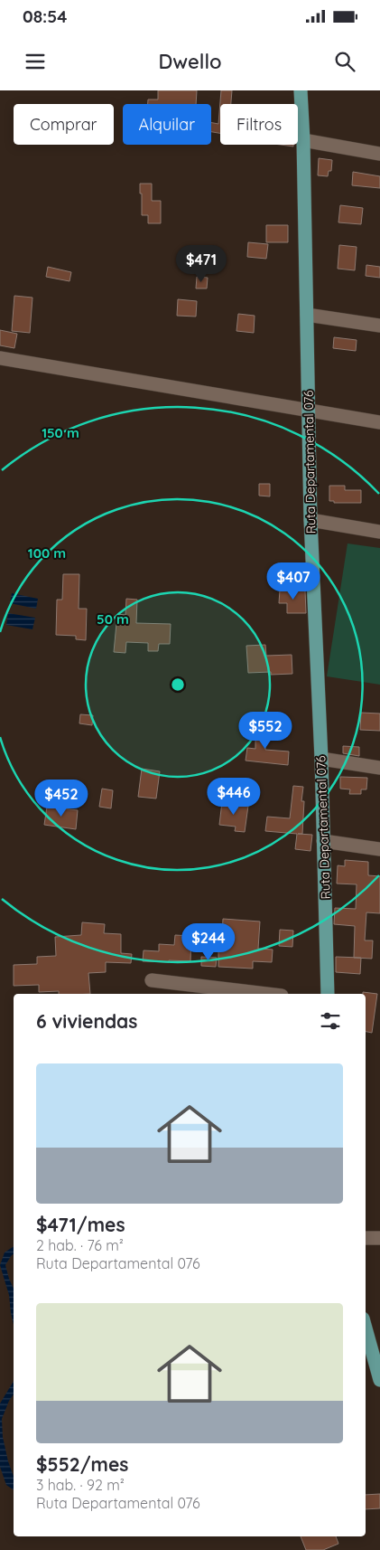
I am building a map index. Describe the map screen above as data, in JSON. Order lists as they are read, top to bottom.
{
  "streets": {
    "main road": ["Ruta Departamental 076"]
  },
  "page": {
    "status": "08:54",
    "header": "Dwello",
    "chip": ["Comprar", "Alquilar", "Filtros"],
    "price": [
      "$471",
      "$407",
      "$552",
      "$446",
      "$452",
      "$244"
    ],
    "heading": "6 viviendas",
    "list": [
      {
        "name": "$471/mes",
        "note": "2 hab. · 76 m² · Ruta Departamental 076"
      },
      {
        "name": "$552/mes",
        "note": "3 hab. · 92 m² · Ruta Departamental 076"
      }
    ]
  },
  "rings": ["150 m", "100 m", "50 m"]
}
